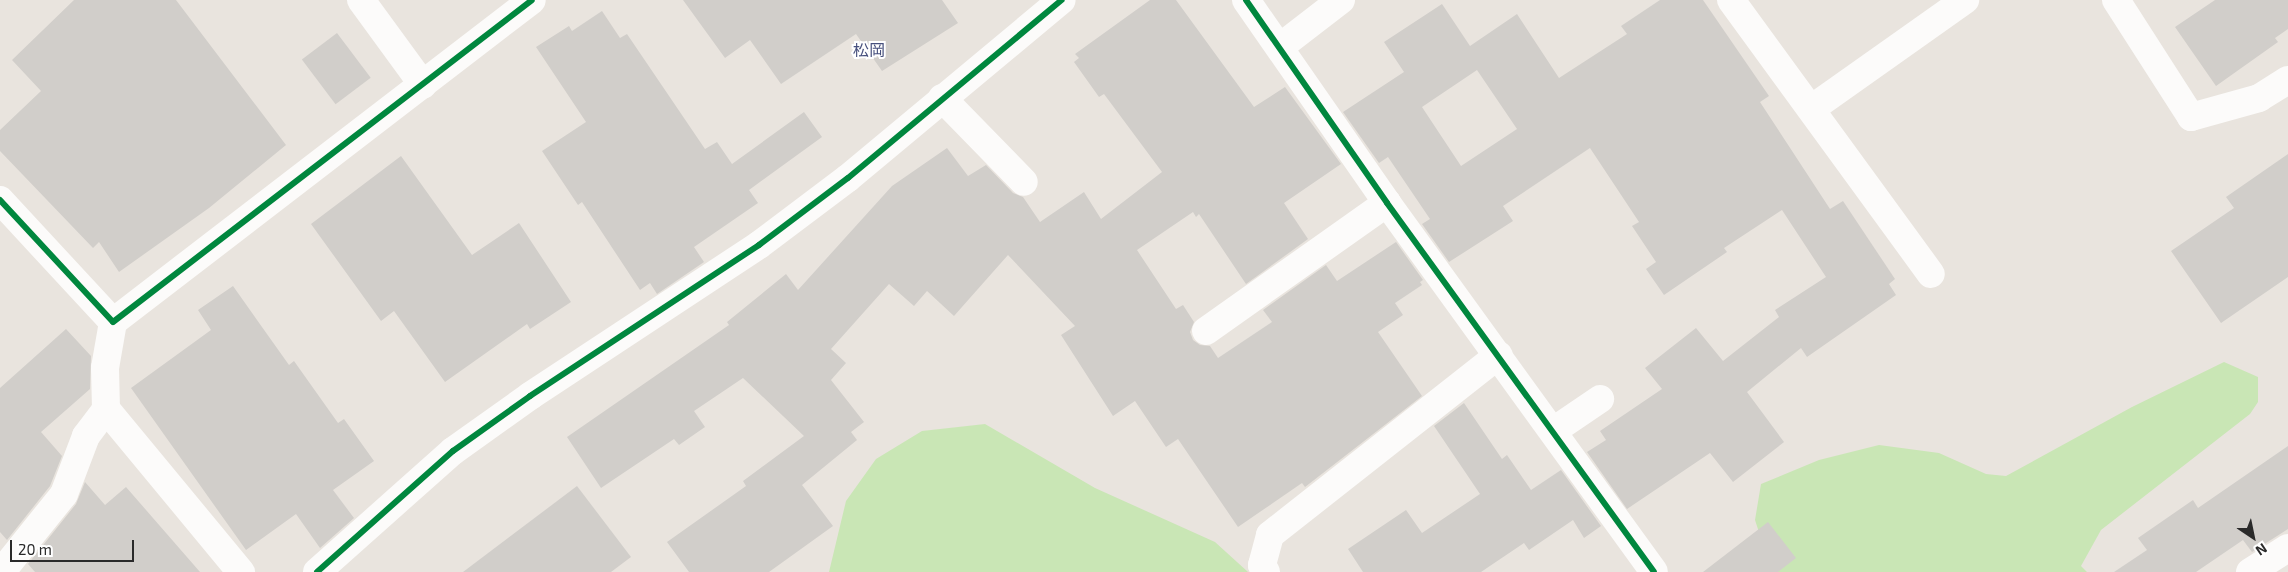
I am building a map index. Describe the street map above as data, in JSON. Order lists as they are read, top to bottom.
{
  "districts": ["松岡"],
  "scale_bar": "20 m",
  "north": "bottom right"
}
